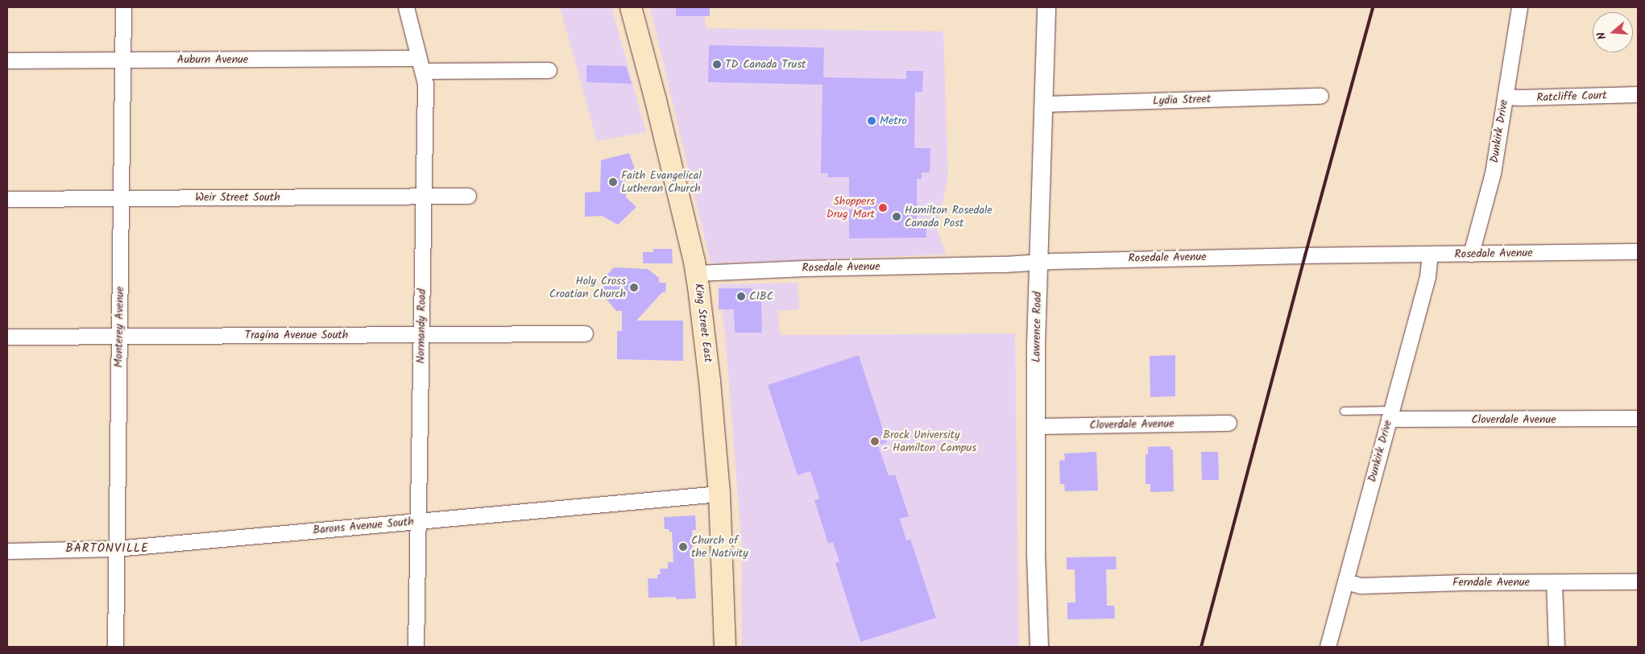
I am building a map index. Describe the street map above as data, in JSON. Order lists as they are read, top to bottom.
{
  "streets": {
    "main road": ["King Street East"],
    "street": [
      "Auburn Avenue",
      "Ratcliffe Court",
      "Lydia Street",
      "Dunkirk Drive",
      "Weir Street South",
      "Rosedale Avenue",
      "Normandy Road",
      "Monterey Avenue",
      "Lawrence Road",
      "Tragina Avenue South",
      "Cloverdale Avenue",
      "Barons Avenue South",
      "Ferndale Avenue"
    ]
  },
  "crossings": [
    ["Auburn Avenue", "Normandy Road"],
    ["Auburn Avenue", "Monterey Avenue"],
    ["Ratcliffe Court", "Dunkirk Drive"],
    ["Lydia Street", "Lawrence Road"],
    ["Dunkirk Drive", "Rosedale Avenue"],
    ["Dunkirk Drive", "Cloverdale Avenue"],
    ["Dunkirk Drive", "Ferndale Avenue"],
    ["Weir Street South", "Normandy Road"],
    ["Weir Street South", "Monterey Avenue"],
    ["Rosedale Avenue", "King Street East"],
    ["Rosedale Avenue", "Lawrence Road"],
    ["King Street East", "Barons Avenue South"],
    ["Normandy Road", "Tragina Avenue South"],
    ["Normandy Road", "Barons Avenue South"],
    ["Monterey Avenue", "Tragina Avenue South"],
    ["Monterey Avenue", "Barons Avenue South"],
    ["Lawrence Road", "Cloverdale Avenue"]
  ],
  "districts": ["BARTONVILLE"],
  "places": [
    "TD Canada Trust",
    "Metro",
    "Faith Evangelical Lutheran Church",
    "Shoppers Drug Mart",
    "Hamilton Rosedale Canada Post",
    "Holy Cross Croatian Church",
    "CIBC",
    "Brock University - Hamilton Campus",
    "Church of the Nativity"
  ],
  "north": "left"
}
